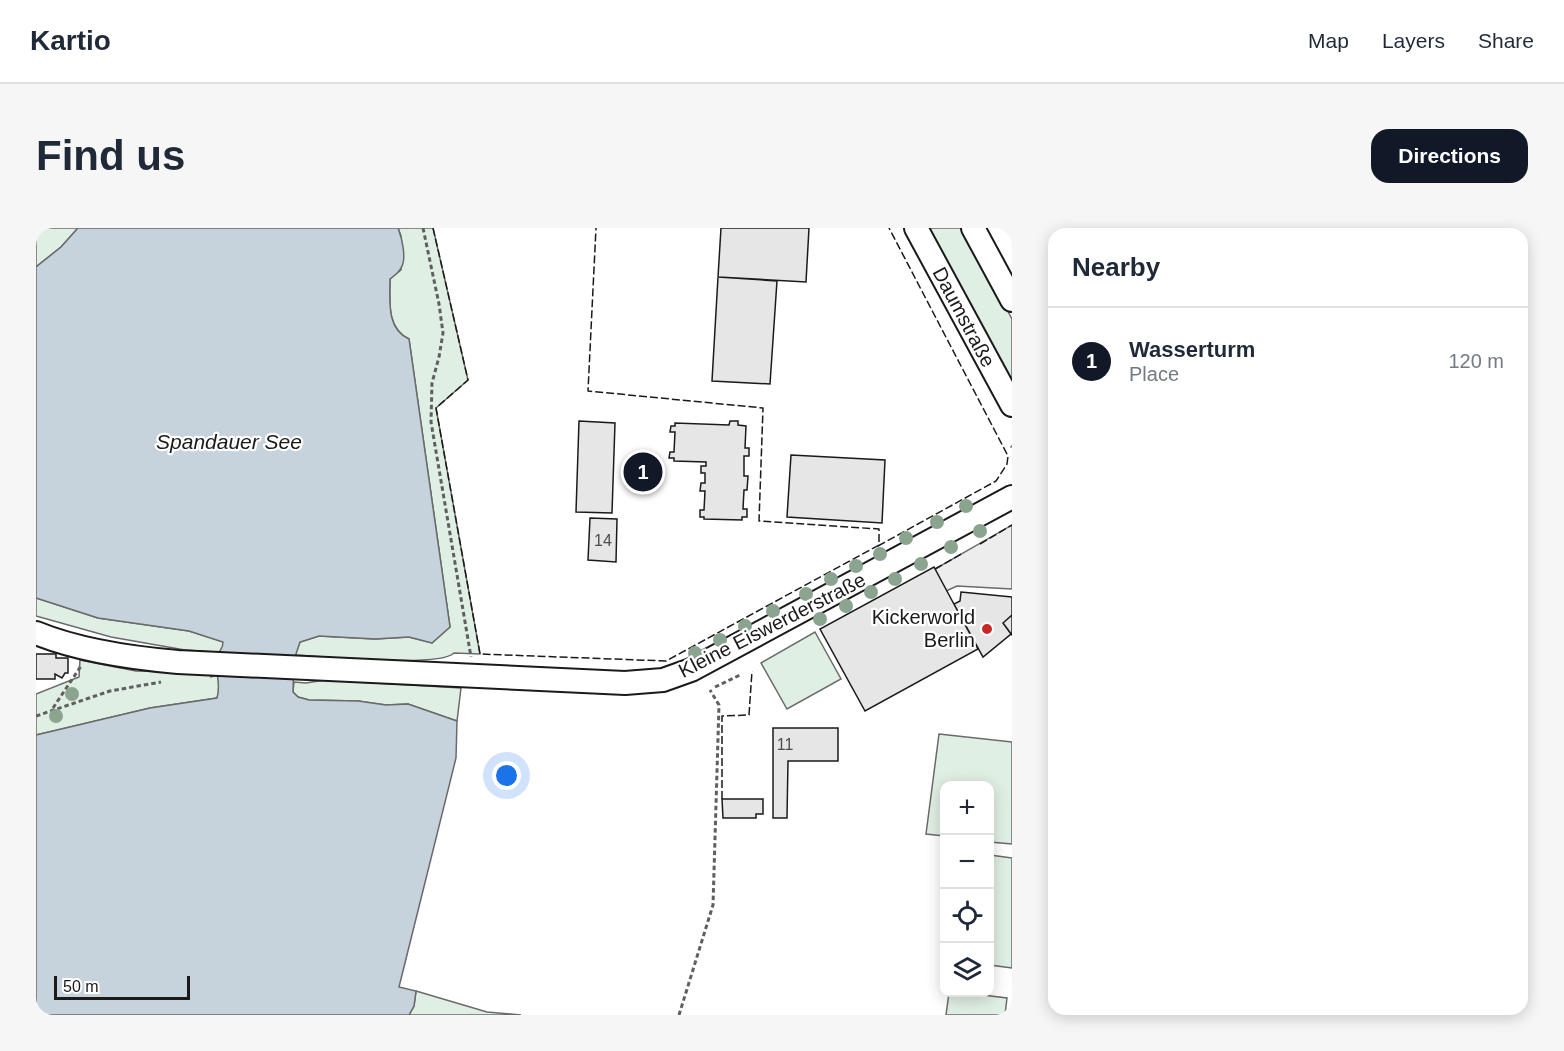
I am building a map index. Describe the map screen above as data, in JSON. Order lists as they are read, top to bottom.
{
  "streets": {
    "street": ["Daumstraße", "Kleine Eiswerderstraße"]
  },
  "water": ["Spandauer See"],
  "places": ["Kickerworld Berlin"],
  "house_numbers": ["14", "11"],
  "scale_bar": "50 m",
  "page": {
    "header": "Kartio",
    "nav": ["Map", "Layers", "Share"],
    "buttons": "Directions",
    "title": "Find us",
    "heading": "Nearby",
    "list": [
      {
        "mark": "1",
        "name": "Wasserturm",
        "note": "Place",
        "value": "120 m"
      }
    ],
    "pins": "1",
    "map_buttons": ["+", "−"],
    "scale": "50 m"
  }
}
